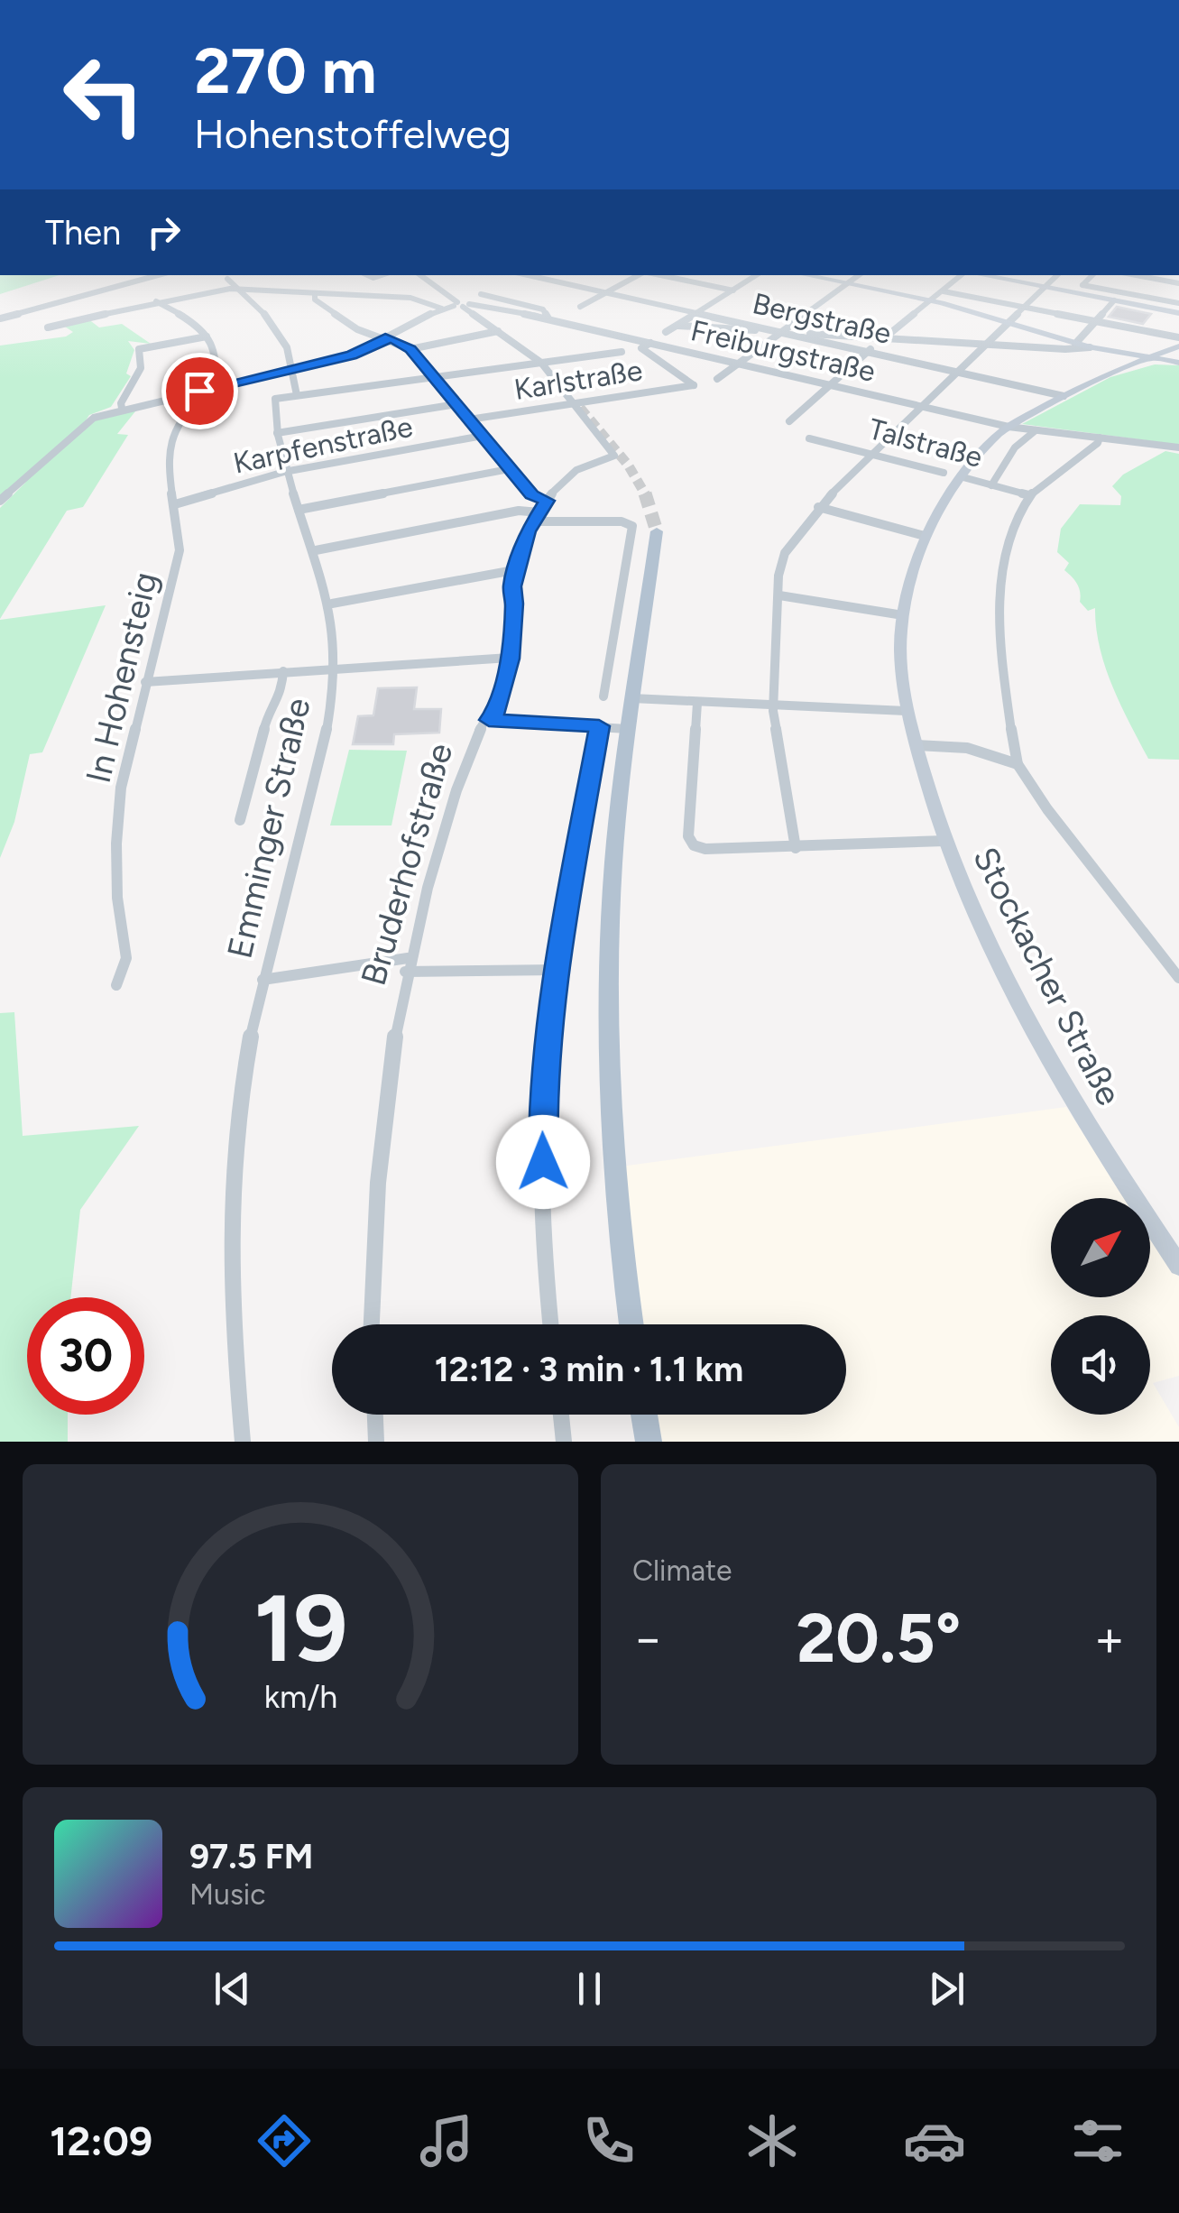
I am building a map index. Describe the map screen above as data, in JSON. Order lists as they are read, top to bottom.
{
  "streets": {
    "street": [
      "Bergstraße",
      "Freiburgstraße",
      "Karlstraße",
      "Talstraße",
      "Karpfenstraße",
      "In Hohensteig",
      "Emminger Straße",
      "Bruderhofstraße",
      "Stockacher Straße"
    ]
  },
  "crossings": [
    ["Bergstraße", "Stockacher Straße"],
    ["Freiburgstraße", "Karlstraße"],
    ["Freiburgstraße", "Stockacher Straße"],
    ["Karlstraße", "Bruderhofstraße"],
    ["Talstraße", "Stockacher Straße"],
    ["Karpfenstraße", "In Hohensteig"],
    ["Karpfenstraße", "Emminger Straße"]
  ],
  "north": "top right",
  "page": {
    "turn": ["270 m", "Hohenstoffelweg"],
    "then": "Then",
    "limit": "30",
    "trip": "12:12 · 3 min · 1.1 km",
    "tile": "Climate",
    "heat": ["−", "20.5°", "+"],
    "song": ["97.5 FM", "Music"],
    "tabs": "12:09",
    "gauge": ["19", "km/h"]
  }
}
